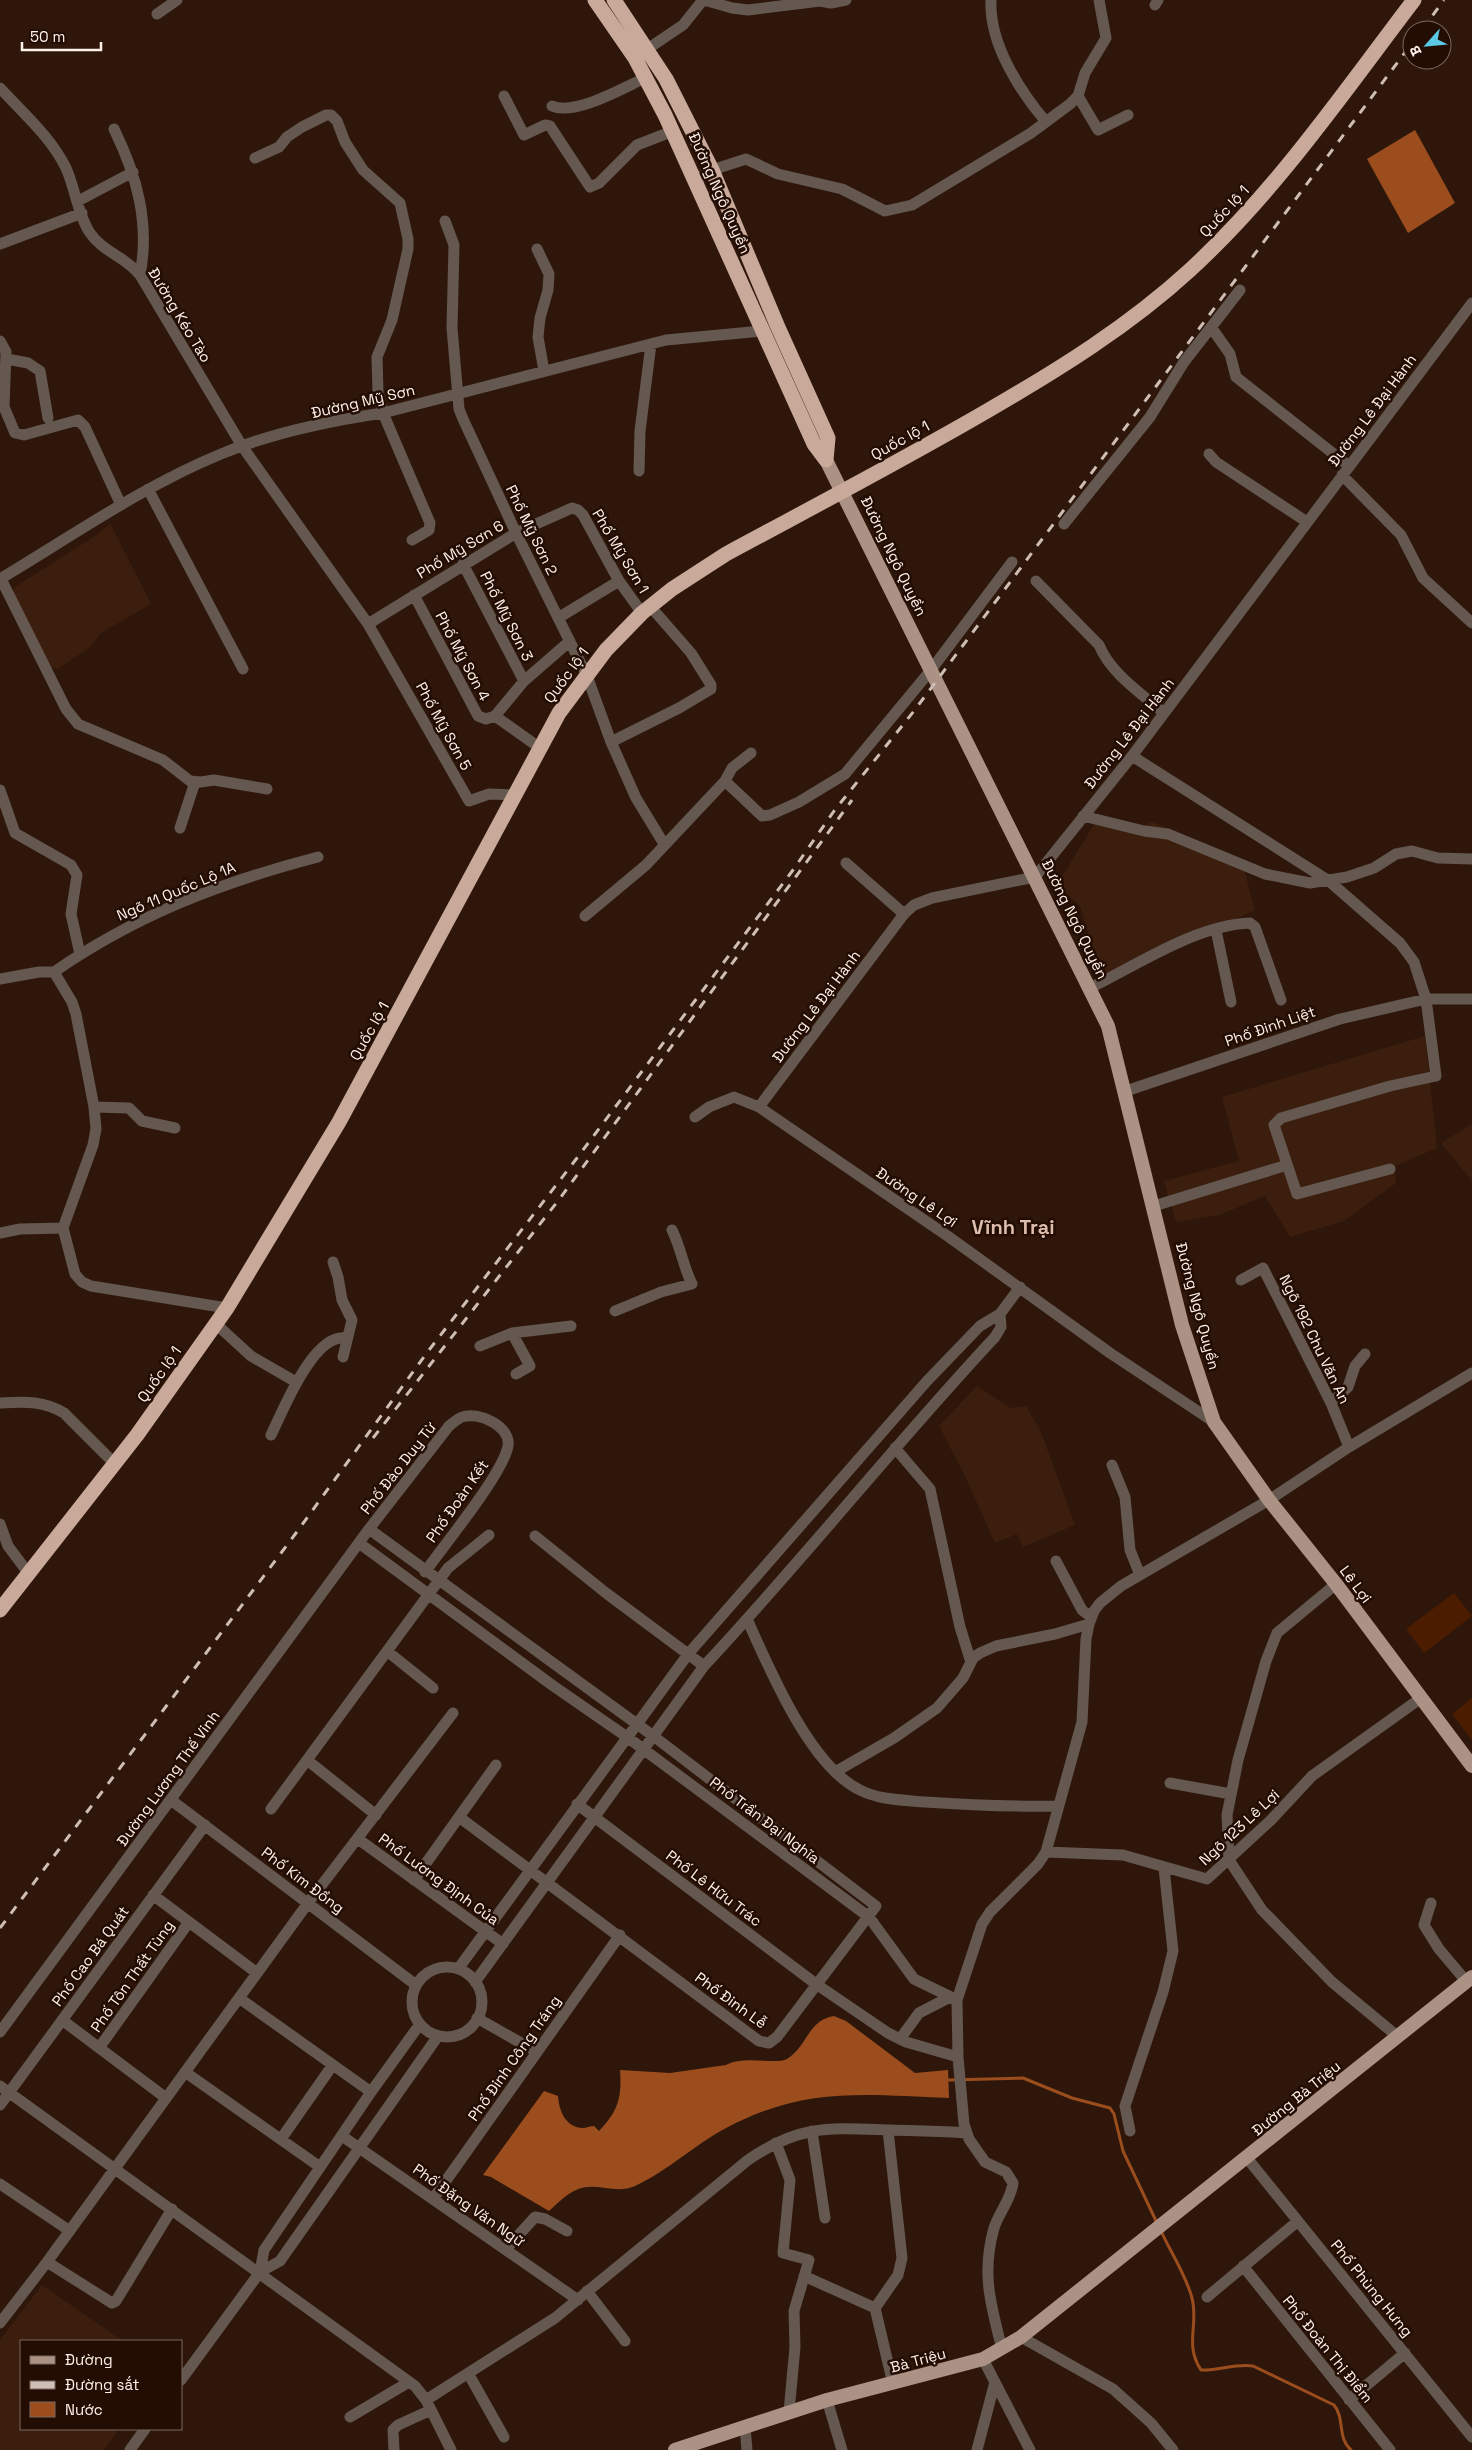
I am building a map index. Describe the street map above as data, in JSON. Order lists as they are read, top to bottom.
{
  "streets": {
    "highway": ["Đường Ngô Quyền", "Quốc lộ 1"],
    "main road": ["Lê Lợi", "Đường Bà Triệu", "Bà Triệu"],
    "street": [
      "Đường Kéo Tào",
      "Đường Mỹ Sơn",
      "Đường Lê Đại Hành",
      "Phố Mỹ Sơn 2",
      "Phố Mỹ Sơn 6",
      "Phố Mỹ Sơn 1",
      "Phố Mỹ Sơn 3",
      "Phố Mỹ Sơn 4",
      "Phố Mỹ Sơn 5",
      "Ngõ 11 Quốc Lộ 1A",
      "Phố Đinh Liệt",
      "Đường Lê Lợi",
      "Ngõ 192 Chu Văn An",
      "Phố Đào Duy Từ",
      "Phố Đoàn Kết",
      "Đường Lương Thế Vinh",
      "Phố Trần Đại Nghĩa",
      "Ngõ 123 Lê Lợi",
      "Phố Lương Định Của",
      "Phố Kim Đồng",
      "Phố Lê Hữu Trác",
      "Phố Cao Bá Quát",
      "Phố Tôn Thất Tùng",
      "Phố Đinh Lễ",
      "Phố Đinh Công Tráng",
      "Phố Đặng Văn Ngữ",
      "Phố Phùng Hưng",
      "Phố Đoàn Thị Điểm"
    ]
  },
  "crossings": [
    ["Đường Ngô Quyền", "Quốc lộ 1"],
    ["Đường Ngô Quyền", "Đường Mỹ Sơn"],
    ["Đường Ngô Quyền", "Đường Lê Đại Hành"],
    ["Đường Ngô Quyền", "Phố Đinh Liệt"],
    ["Đường Ngô Quyền", "Đường Lê Lợi"],
    ["Đường Ngô Quyền", "Lê Lợi"],
    ["Quốc lộ 1", "Phố Mỹ Sơn 2"],
    ["Quốc lộ 1", "Phố Mỹ Sơn 1"],
    ["Quốc lộ 1", "Phố Mỹ Sơn 5"],
    ["Đường Kéo Tào", "Đường Mỹ Sơn"],
    ["Đường Kéo Tào", "Phố Mỹ Sơn 6"],
    ["Đường Kéo Tào", "Phố Mỹ Sơn 5"],
    ["Đường Mỹ Sơn", "Phố Mỹ Sơn 2"],
    ["Đường Lê Đại Hành", "Đường Lê Lợi"],
    ["Phố Mỹ Sơn 2", "Phố Mỹ Sơn 6"],
    ["Phố Mỹ Sơn 2", "Phố Mỹ Sơn 1"],
    ["Phố Mỹ Sơn 6", "Phố Mỹ Sơn 1"],
    ["Phố Mỹ Sơn 6", "Phố Mỹ Sơn 3"],
    ["Phố Mỹ Sơn 6", "Phố Mỹ Sơn 4"],
    ["Phố Mỹ Sơn 6", "Phố Mỹ Sơn 5"],
    ["Đường Lê Lợi", "Lê Lợi"],
    ["Phố Đào Duy Từ", "Phố Đoàn Kết"],
    ["Phố Đào Duy Từ", "Đường Lương Thế Vinh"],
    ["Lê Lợi", "Ngõ 123 Lê Lợi"],
    ["Đường Lương Thế Vinh", "Phố Kim Đồng"],
    ["Phố Trần Đại Nghĩa", "Phố Đinh Lễ"],
    ["Phố Kim Đồng", "Phố Cao Bá Quát"],
    ["Phố Lê Hữu Trác", "Phố Đinh Lễ"],
    ["Phố Đinh Lễ", "Phố Đinh Công Tráng"],
    ["Phố Đinh Công Tráng", "Phố Đặng Văn Ngữ"],
    ["Đường Bà Triệu", "Phố Phùng Hưng"],
    ["Đường Bà Triệu", "Bà Triệu"]
  ],
  "districts": ["Vĩnh Trại"],
  "legend": ["Đường", "Đường sắt", "Nước"],
  "scale_bar": "50 m",
  "north": "bottom left"
}
